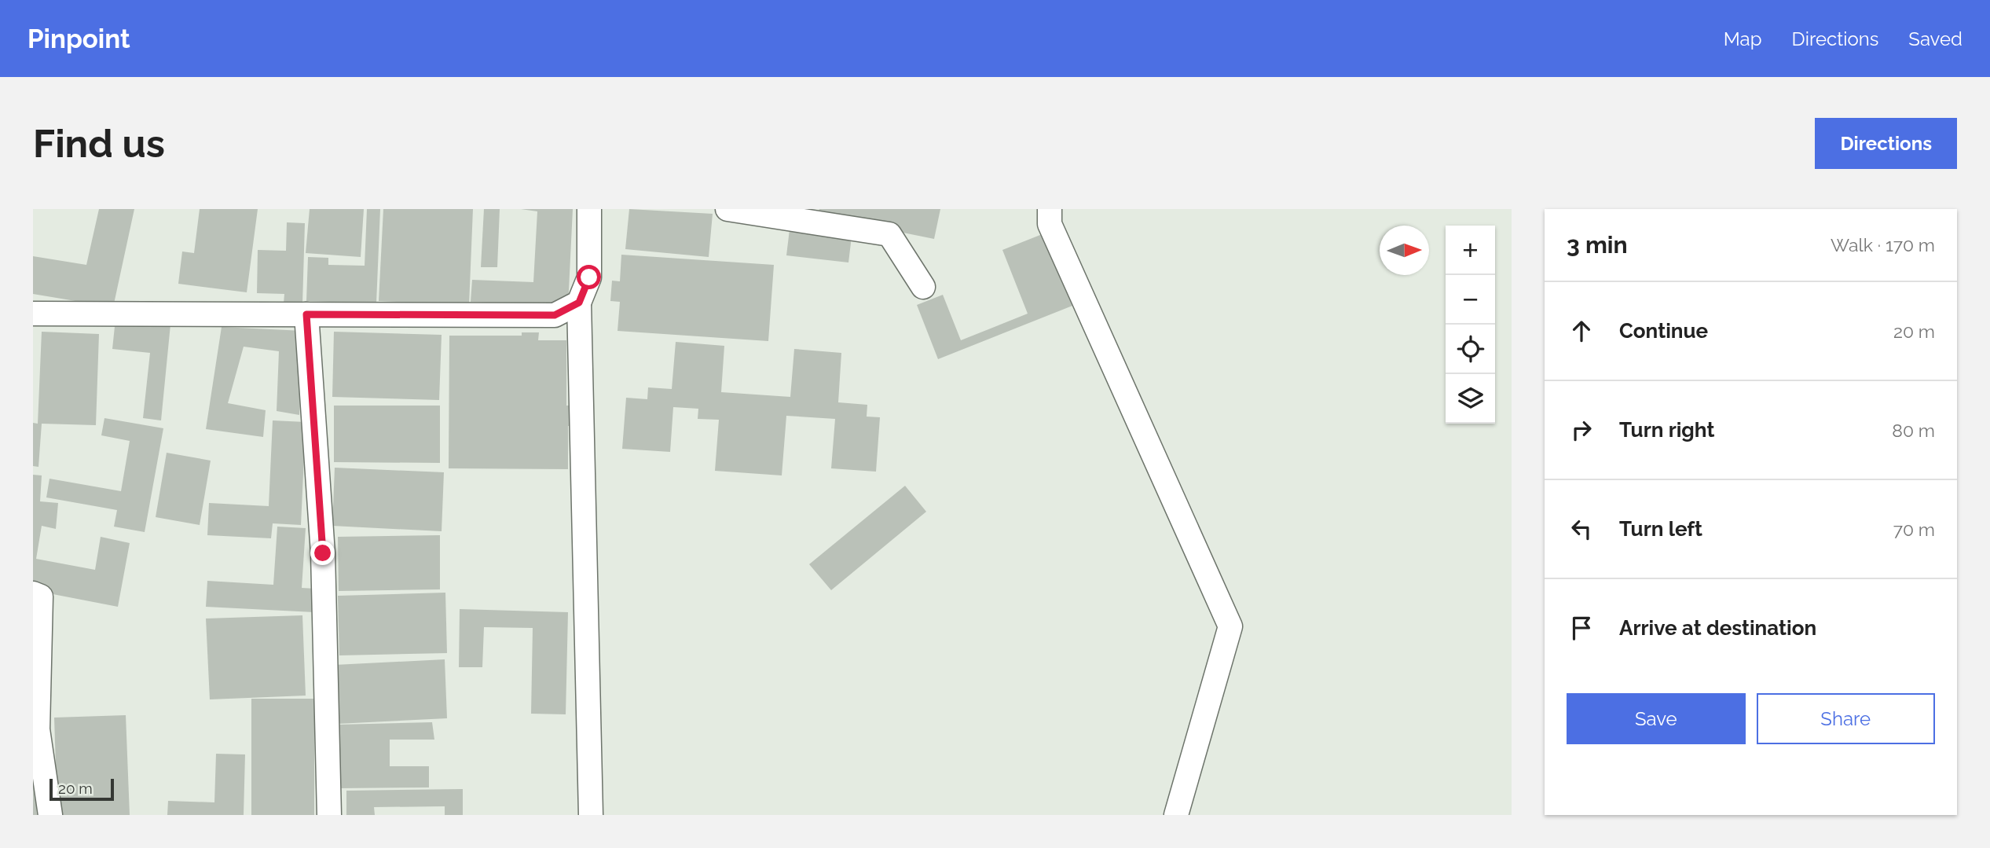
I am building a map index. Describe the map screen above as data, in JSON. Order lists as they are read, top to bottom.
{
  "scale_bar": "20 m",
  "north": "right",
  "page": {
    "header": "Pinpoint",
    "nav": ["Map", "Directions", "Saved"],
    "buttons": [
      "Directions",
      ["Save", "Share"]
    ],
    "title": "Find us",
    "heading": ["3 min", "Walk · 170 m"],
    "map_buttons": ["+", "−"],
    "list": [
      ["Continue", "20 m"],
      ["Turn right", "80 m"],
      ["Turn left", "70 m"],
      "Arrive at destination"
    ],
    "scale": "20 m"
  }
}
